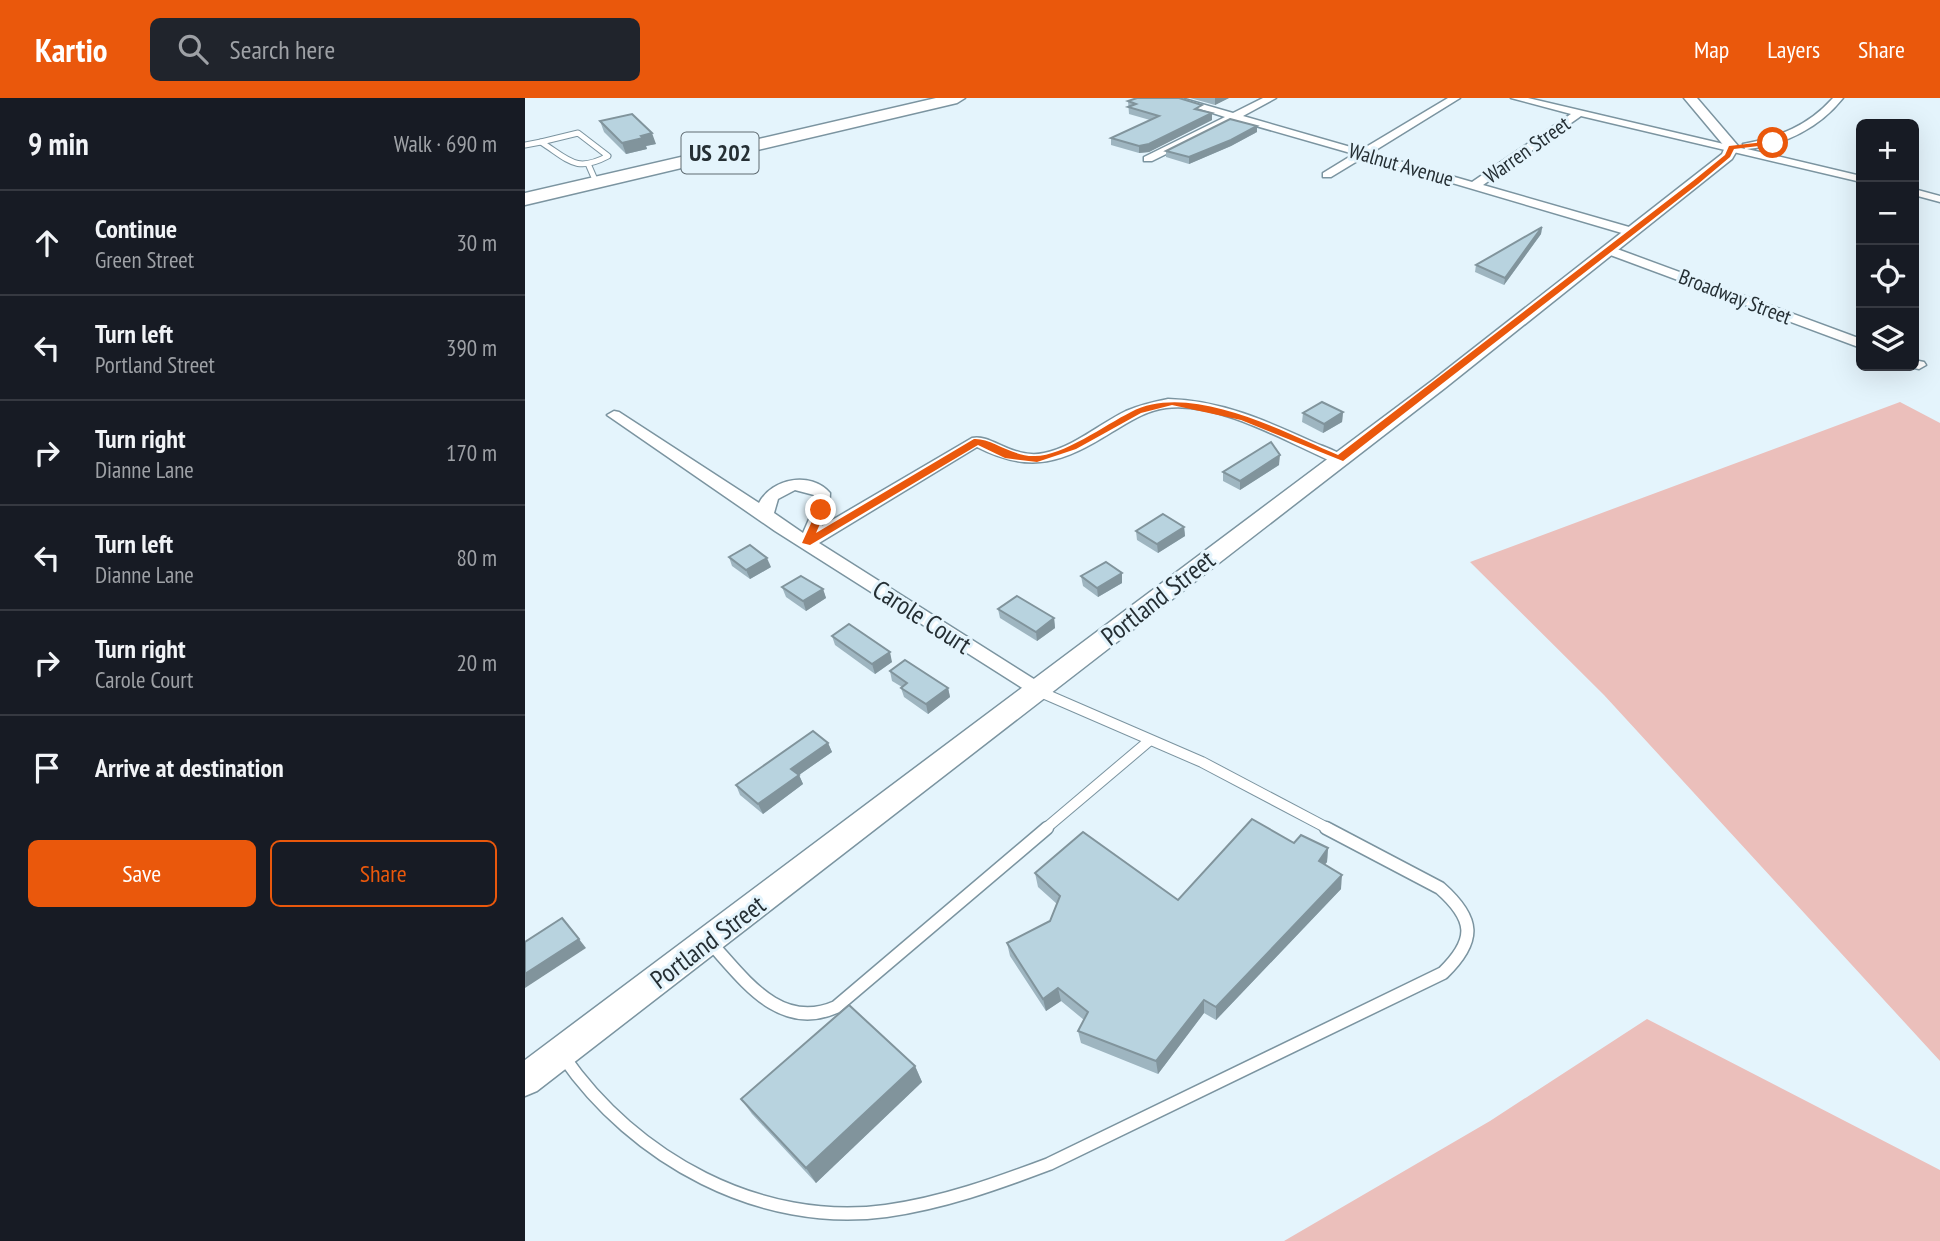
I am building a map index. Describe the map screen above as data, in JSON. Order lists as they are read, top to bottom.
{
  "streets": {
    "highway": ["US 202"],
    "street": [
      "Warren Street",
      "Walnut Avenue",
      "Broadway Street",
      "Portland Street",
      "Carole Court"
    ]
  },
  "crossings": [
    ["Warren Street", "Walnut Avenue"],
    ["Walnut Avenue", "Portland Street"],
    ["Broadway Street", "Portland Street"],
    ["Portland Street", "Carole Court"]
  ],
  "page": {
    "header": "Kartio",
    "search": "Search here",
    "nav": ["Map", "Layers", "Share"],
    "heading": ["9 min", "Walk · 690 m"],
    "map_buttons": ["+", "−"],
    "list": [
      ["Continue", "Green Street", "30 m"],
      ["Turn left", "Portland Street", "390 m"],
      ["Turn right", "Dianne Lane", "170 m"],
      ["Turn left", "Dianne Lane", "80 m"],
      ["Turn right", "Carole Court", "20 m"],
      "Arrive at destination"
    ],
    "buttons": ["Save", "Share"]
  }
}
